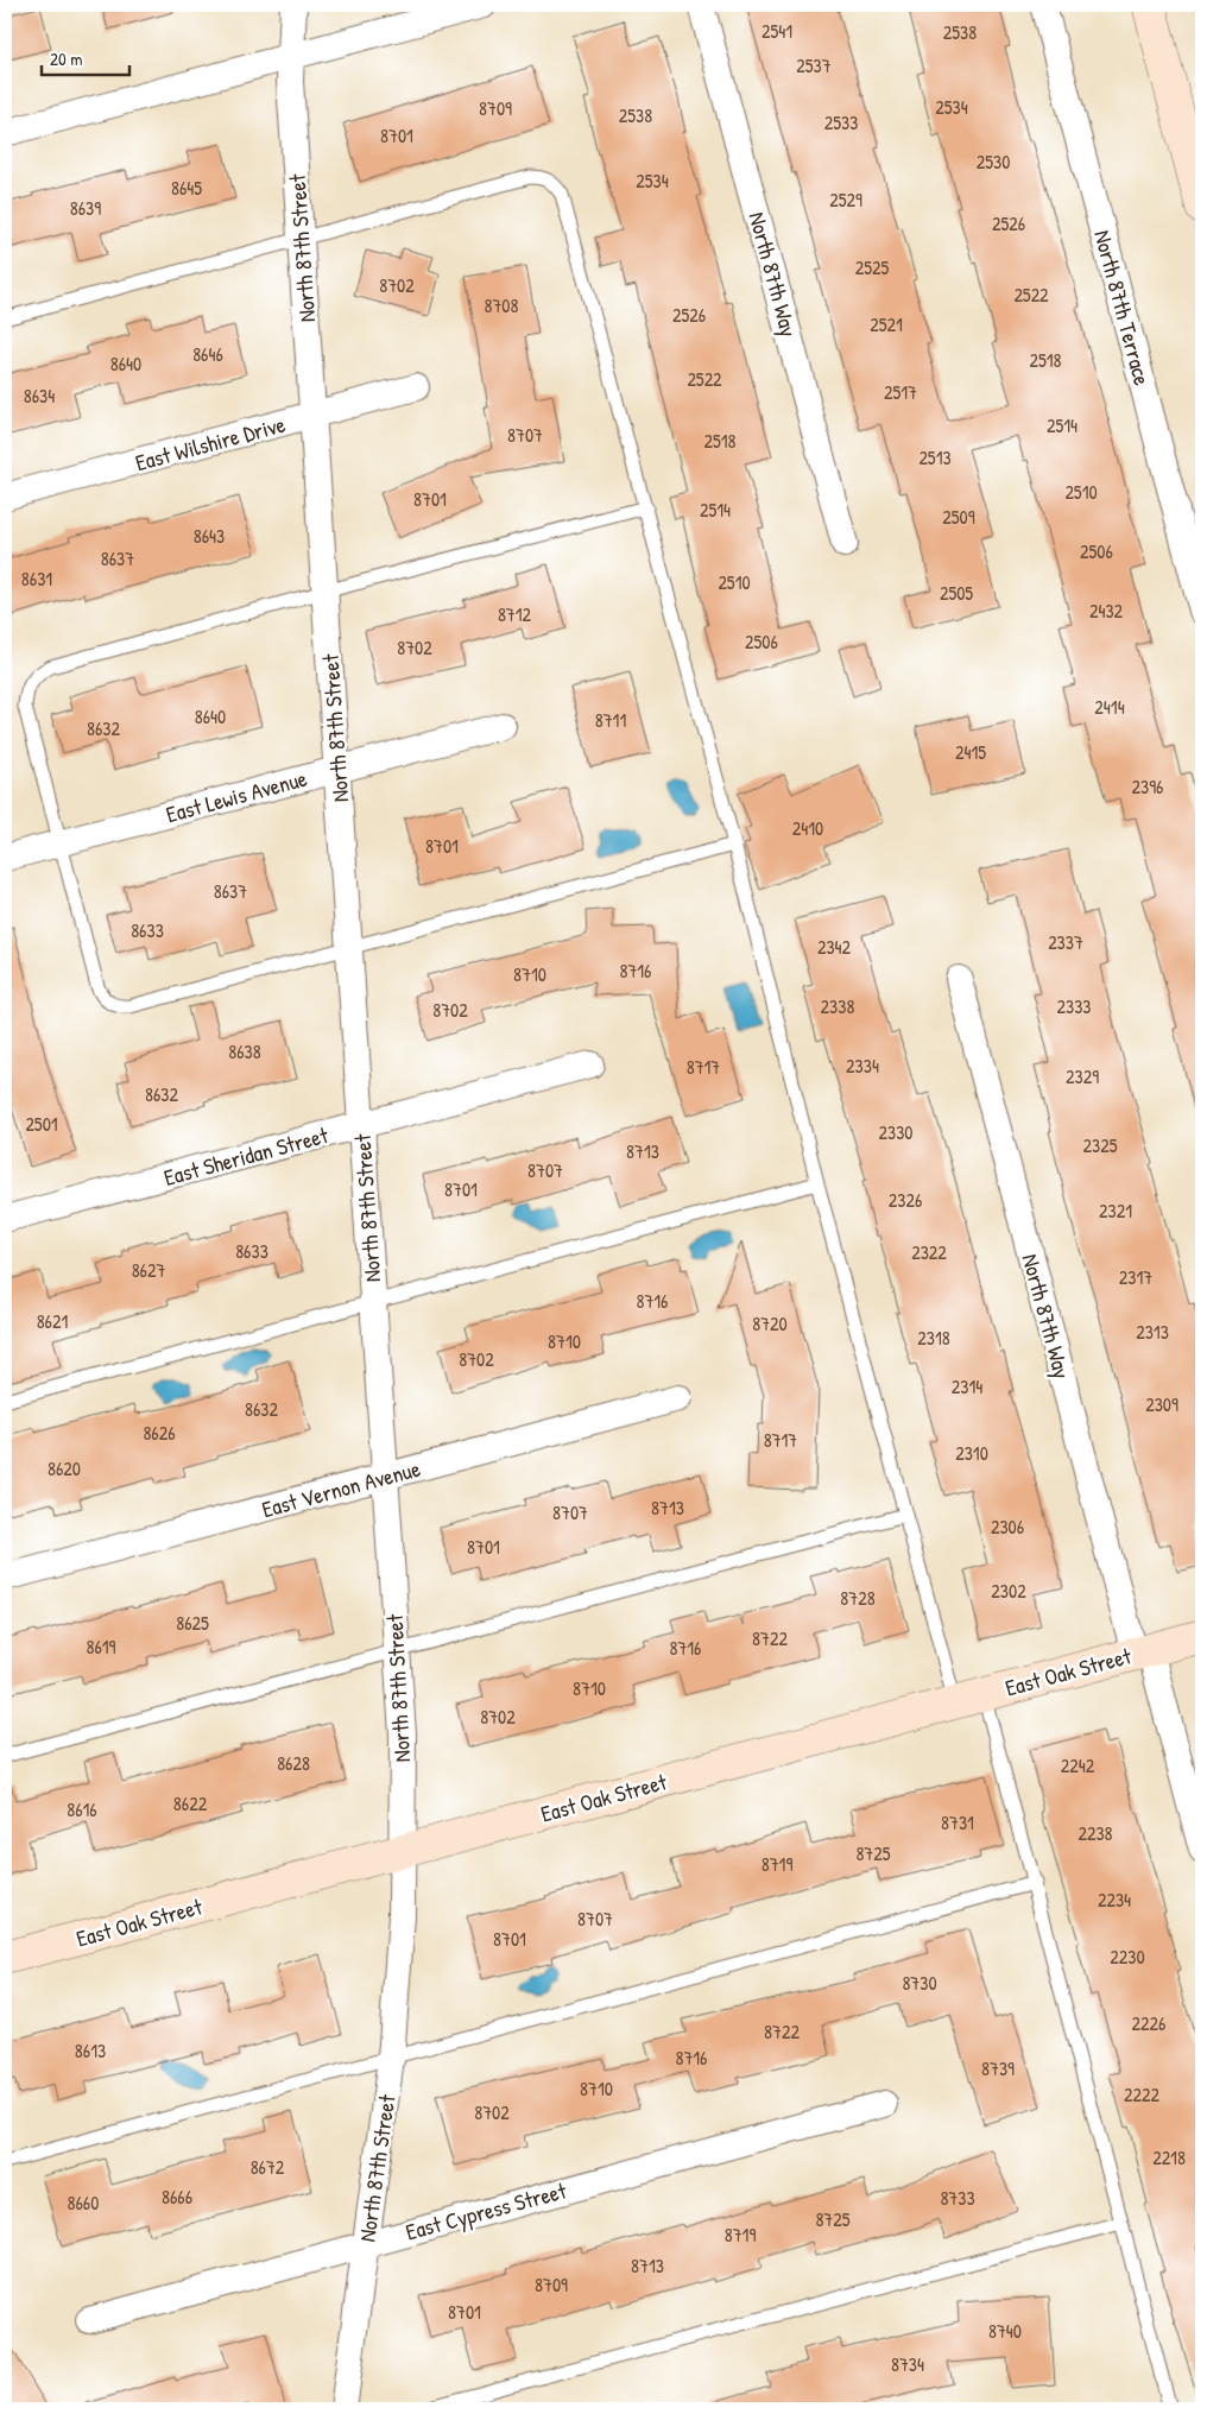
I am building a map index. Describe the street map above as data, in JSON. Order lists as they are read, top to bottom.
{
  "streets": {
    "street": [
      "North 87th Street",
      "North 87th Way",
      "North 87th Terrace",
      "East Wilshire Drive",
      "East Lewis Avenue",
      "East Sheridan Street",
      "East Vernon Avenue",
      "East Oak Street",
      "East Cypress Street"
    ]
  },
  "crossings": [
    ["North 87th Street", "East Wilshire Drive"],
    ["North 87th Street", "East Lewis Avenue"],
    ["North 87th Street", "East Sheridan Street"],
    ["North 87th Street", "East Vernon Avenue"],
    ["North 87th Street", "East Oak Street"],
    ["North 87th Street", "East Cypress Street"],
    ["North 87th Way", "East Oak Street"]
  ],
  "house_numbers": [
    "2541",
    "2538",
    "2537",
    "2534",
    "8709",
    "2538",
    "2533",
    "8701",
    "2530",
    "2534",
    "8645",
    "2529",
    "8639",
    "2526",
    "2525",
    "8702",
    "2522",
    "8708",
    "2526",
    "2521",
    "8646",
    "2518",
    "8640",
    "2522",
    "2517",
    "8634",
    "2514",
    "8707",
    "2518",
    "2513",
    "2510",
    "8701",
    "2514",
    "2509",
    "8643",
    "2506",
    "8637",
    "8631",
    "2510",
    "2505",
    "2432",
    "8712",
    "2506",
    "8702",
    "2414",
    "8640",
    "8711",
    "8632",
    "2415",
    "2396",
    "2410",
    "8701",
    "8637",
    "8633",
    "2337",
    "2342",
    "8716",
    "8710",
    "2338",
    "2333",
    "8702",
    "8638",
    "2334",
    "8717",
    "2329",
    "8632",
    "2501",
    "2330",
    "2325",
    "8713",
    "8707",
    "8701",
    "2326",
    "2321",
    "8633",
    "2322",
    "8627",
    "2317",
    "8716",
    "8621",
    "8720",
    "2313",
    "2318",
    "8710",
    "8702",
    "2314",
    "2309",
    "8632",
    "8626",
    "8717",
    "2310",
    "8620",
    "8713",
    "8707",
    "2306",
    "8701",
    "2302",
    "8728",
    "8625",
    "8722",
    "8619",
    "8716",
    "8710",
    "8702",
    "8628",
    "2242",
    "8622",
    "8616",
    "8731",
    "2238",
    "8725",
    "8719",
    "2234",
    "8707",
    "8701",
    "2230",
    "8730",
    "2226",
    "8722",
    "8613",
    "8716",
    "8739",
    "8710",
    "2222",
    "8702",
    "2218",
    "8672",
    "8666",
    "8733",
    "8660",
    "8725",
    "8719",
    "8713",
    "8709",
    "8701",
    "8740",
    "8734"
  ],
  "scale_bar": "20 m"
}
